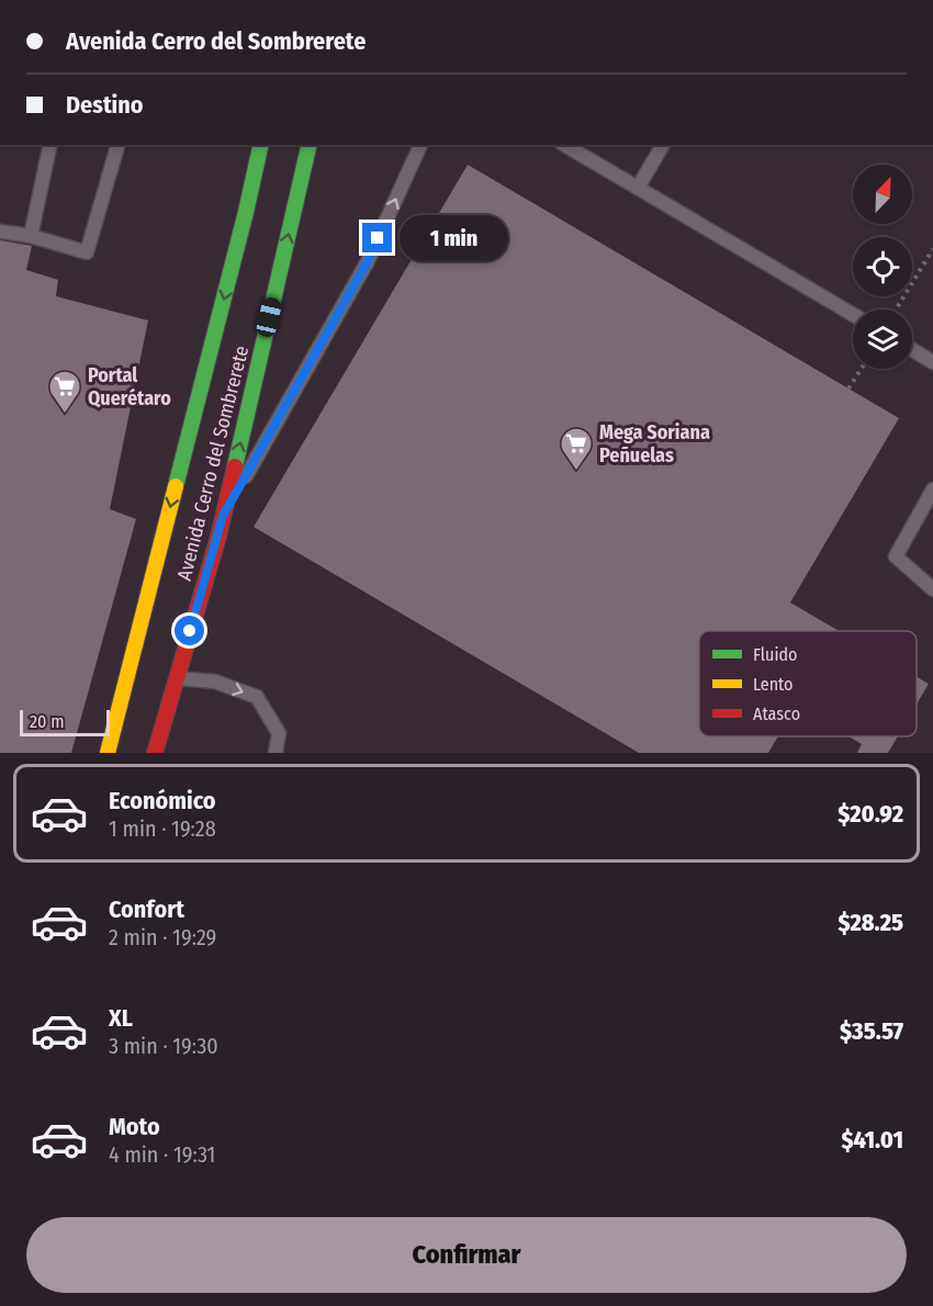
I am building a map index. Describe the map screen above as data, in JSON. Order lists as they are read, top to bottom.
{
  "streets": {
    "main road": ["Avenida Cerro del Sombrerete"]
  },
  "places": {
    "supermarket": ["Portal Querétaro", "Mega Soriana Peñuelas"]
  },
  "legend": ["Fluido", "Lento", "Atasco"],
  "scale_bar": "20 m",
  "north": "top right",
  "page": {
    "banner": ["Avenida Cerro del Sombrerete", "Destino"],
    "bubble": "1 min",
    "scale": "20 m",
    "list": [
      {
        "name": "Económico",
        "note": "1 min · 19:28",
        "value": "$20.92"
      },
      {
        "name": "Confort",
        "note": "2 min · 19:29",
        "value": "$28.25"
      },
      {
        "name": "XL",
        "note": "3 min · 19:30",
        "value": "$35.57"
      },
      {
        "name": "Moto",
        "note": "4 min · 19:31",
        "value": "$41.01"
      }
    ],
    "buttons": "Confirmar"
  }
}
